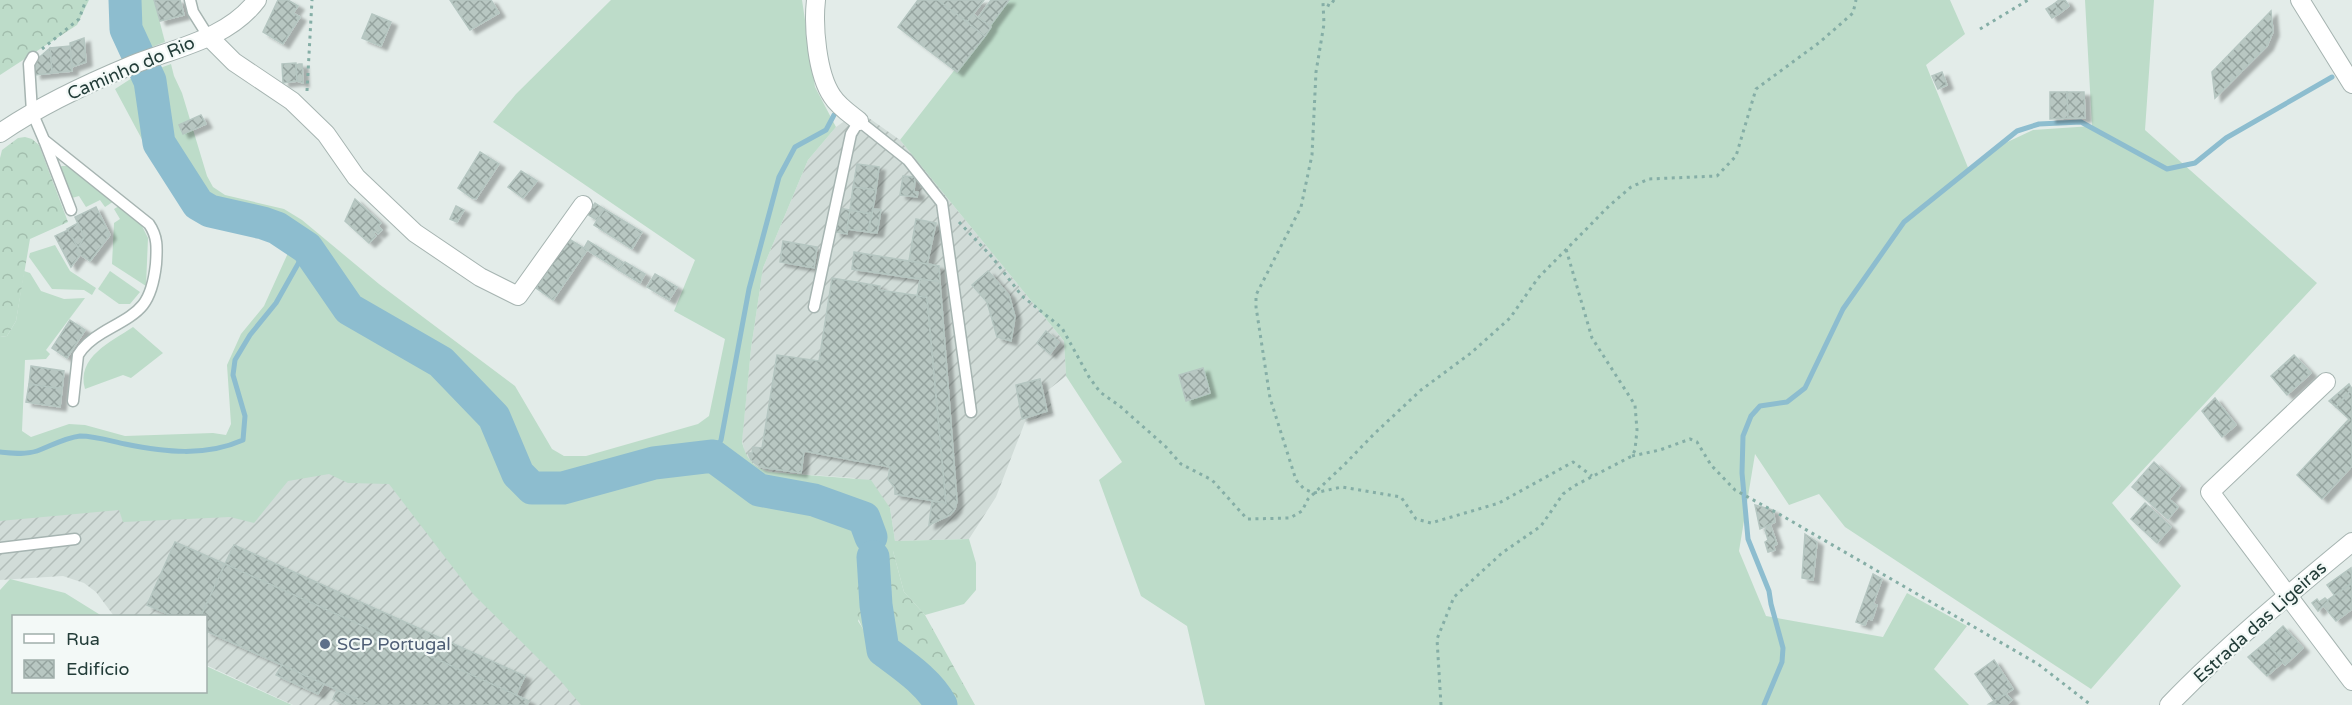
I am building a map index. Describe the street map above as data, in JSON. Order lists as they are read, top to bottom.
{
  "streets": {
    "street": ["Caminho do Rio", "Estrada das Ligeiras"]
  },
  "places": ["SCP Portugal"],
  "legend": ["Rua", "Edifício"]
}
